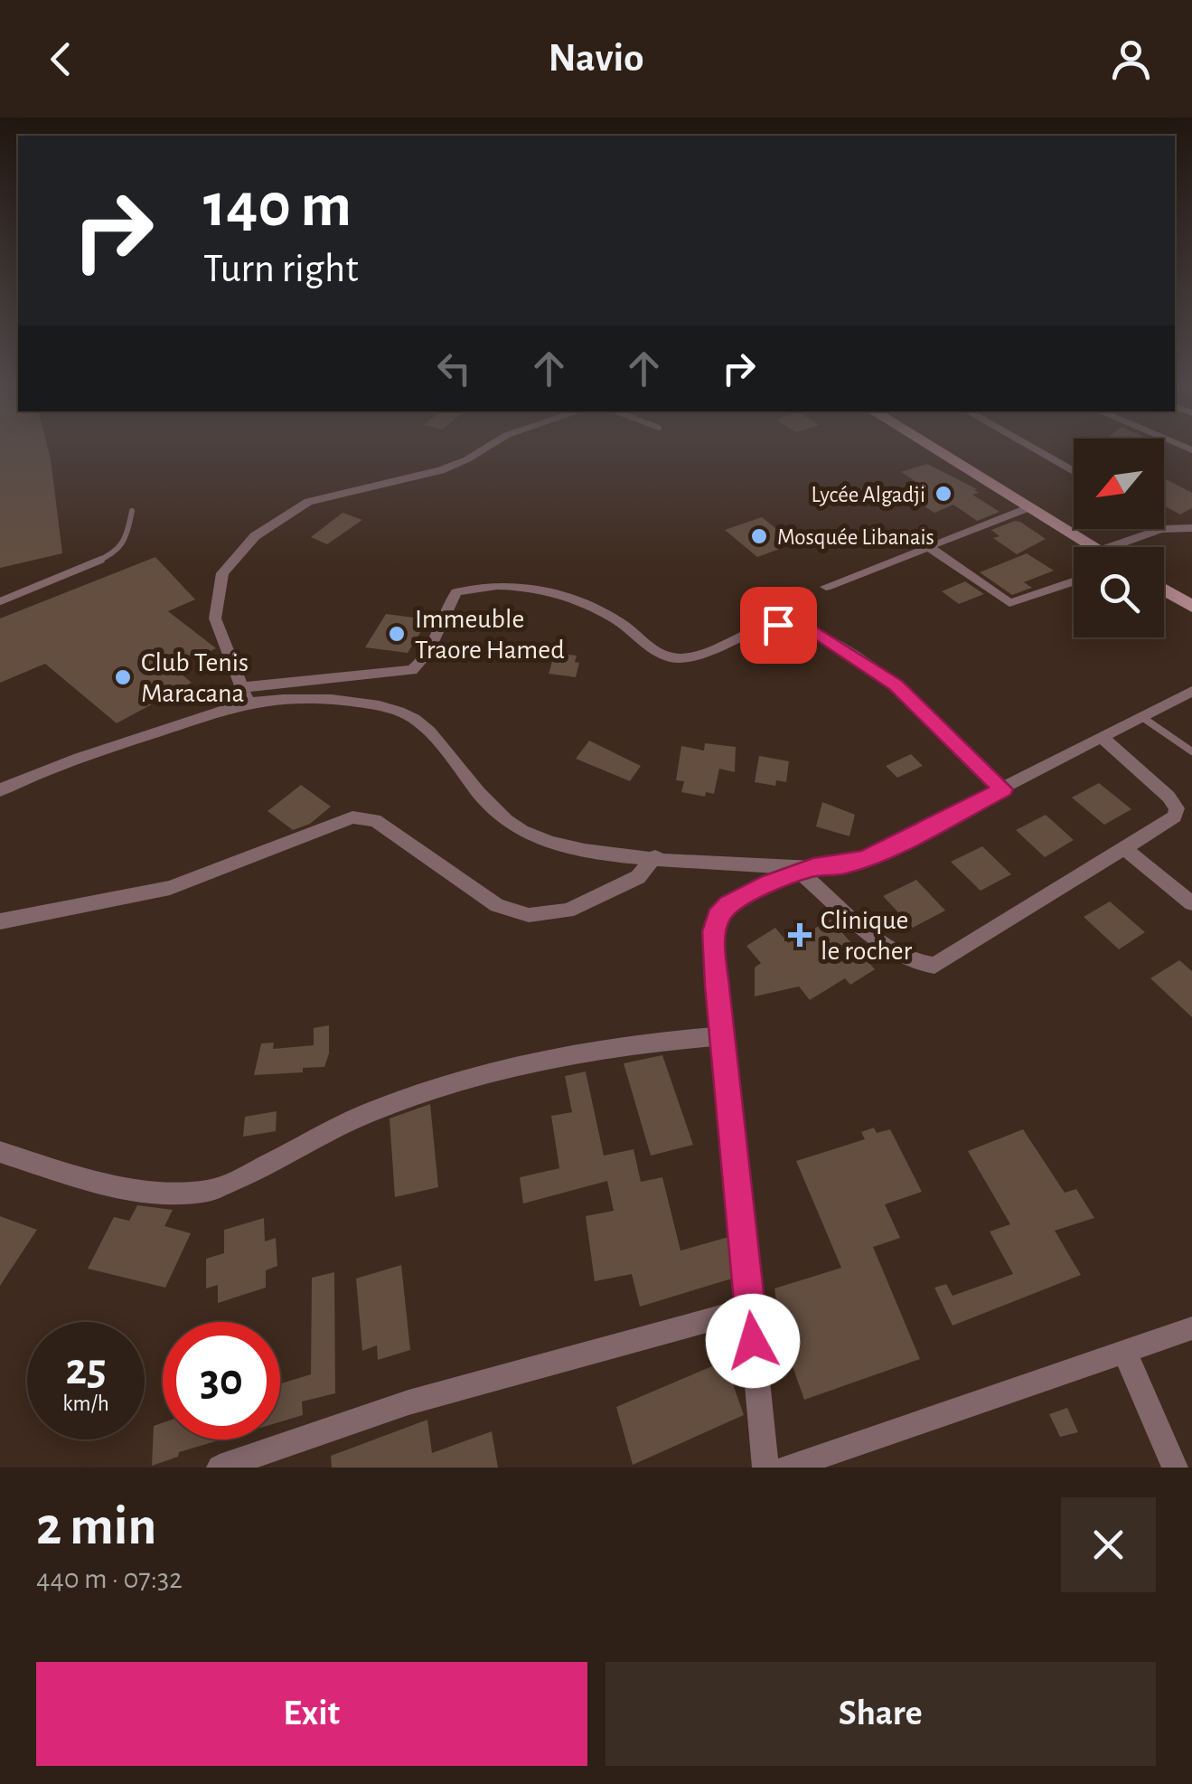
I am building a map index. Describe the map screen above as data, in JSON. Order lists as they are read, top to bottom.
{
  "places": {
    "other": [
      "Lycée Algadji",
      "Mosquée Libanais",
      "Immeuble Traore Hamed",
      "Club Tenis Maracana"
    ],
    "health": ["Clinique le rocher"]
  },
  "north": "bottom left",
  "page": {
    "header": "Navio",
    "turn": ["140 m", "Turn right"],
    "speed": "25 km/h",
    "limit": "30",
    "heading": ["2 min", "440 m · 07:32"],
    "buttons": ["Exit", "Share"]
  }
}
